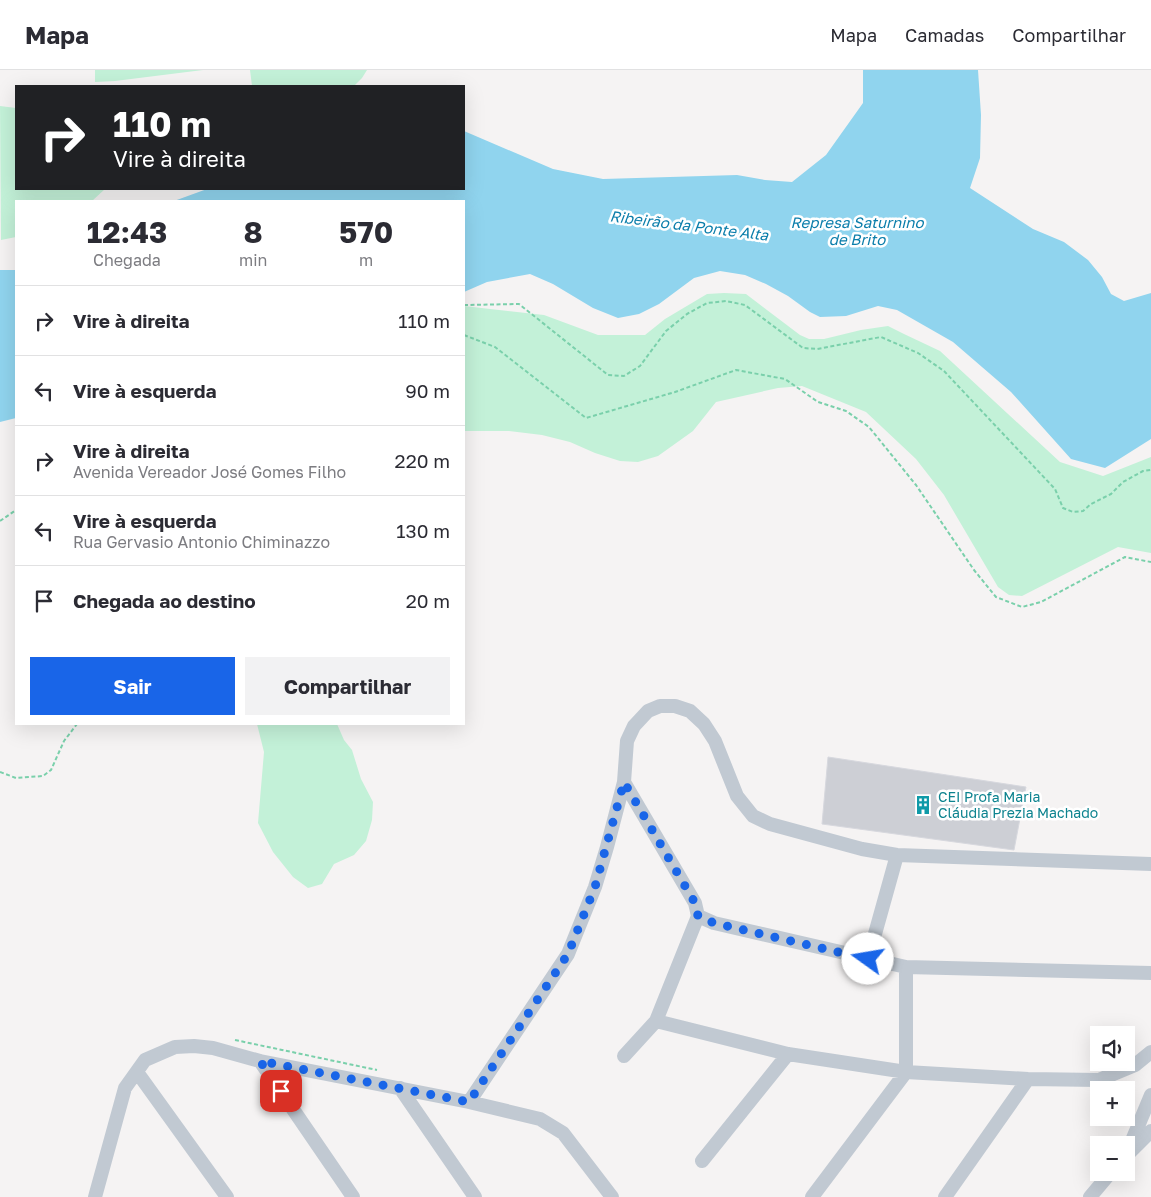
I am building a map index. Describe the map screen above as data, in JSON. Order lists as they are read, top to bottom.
{
  "water": ["Represa Saturnino de Brito", "Ribeirão da Ponte Alta"],
  "places": {
    "building": ["CEI Profª Maria Cláudia Prezia Machado"]
  },
  "page": {
    "header": "Mapa",
    "nav": ["Mapa", "Camadas", "Compartilhar"],
    "turn": ["110 m", "Vire à direita"],
    "eta": [
      "12:43",
      "Chegada",
      "8",
      "min",
      "570",
      "m"
    ],
    "list": [
      {
        "name": "Vire à direita",
        "value": "110 m"
      },
      {
        "name": "Vire à esquerda",
        "value": "90 m"
      },
      {
        "name": "Vire à direita",
        "note": "Avenida Vereador José Gomes Filho",
        "value": "220 m"
      },
      {
        "name": "Vire à esquerda",
        "note": "Rua Gervasio Antonio Chiminazzo",
        "value": "130 m"
      },
      {
        "name": "Chegada ao destino",
        "value": "20 m"
      }
    ],
    "buttons": ["Sair", "Compartilhar"],
    "map_buttons": ["+", "−"]
  }
}
